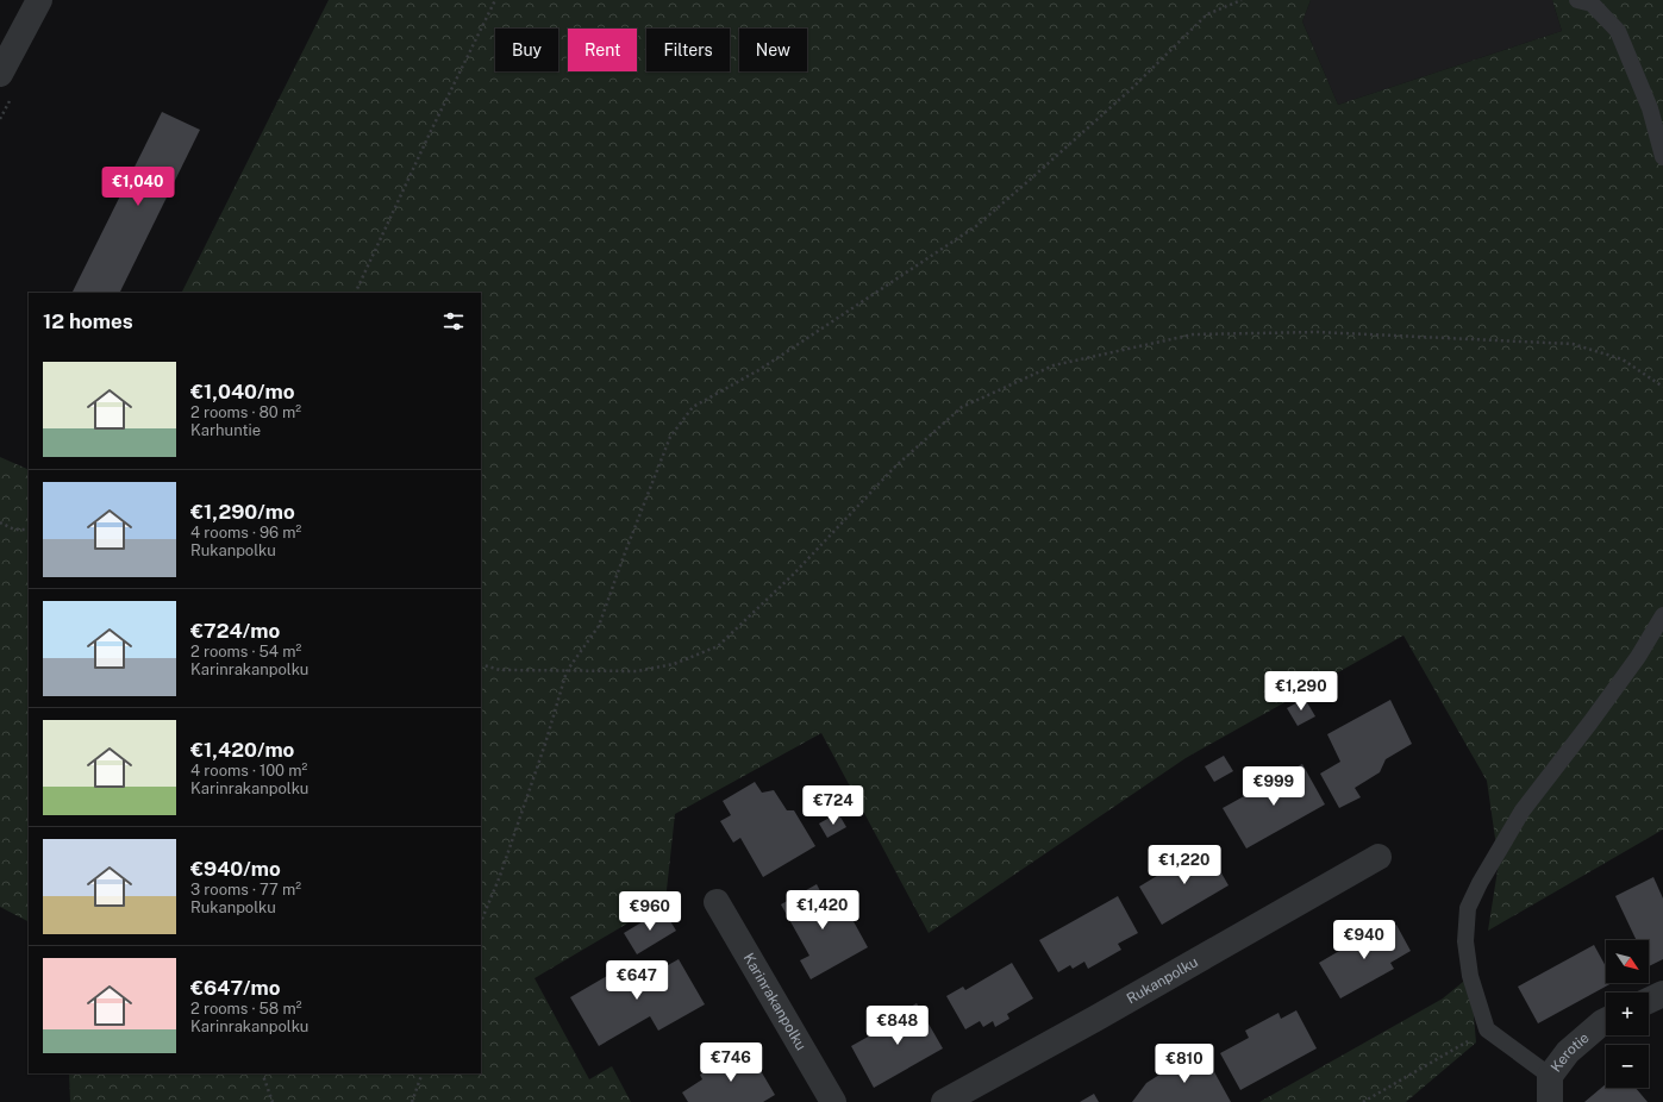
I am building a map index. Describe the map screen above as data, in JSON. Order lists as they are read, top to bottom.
{
  "streets": {
    "street": ["Rukanpolku", "Karinrakanpolku", "Kerotie"]
  },
  "north": "bottom right",
  "page": {
    "chip": [
      "Buy",
      "Rent",
      "Filters",
      "New"
    ],
    "price": [
      "€1,040",
      "€1,290",
      "€999",
      "€724",
      "€1,220",
      "€1,420",
      "€960",
      "€940",
      "€647",
      "€848",
      "€746",
      "€810"
    ],
    "heading": "12 homes",
    "list": [
      {
        "name": "€1,040/mo",
        "note": "2 rooms · 80 m² · Karhuntie"
      },
      {
        "name": "€1,290/mo",
        "note": "4 rooms · 96 m² · Rukanpolku"
      },
      {
        "name": "€724/mo",
        "note": "2 rooms · 54 m² · Karinrakanpolku"
      },
      {
        "name": "€1,420/mo",
        "note": "4 rooms · 100 m² · Karinrakanpolku"
      },
      {
        "name": "€940/mo",
        "note": "3 rooms · 77 m² · Rukanpolku"
      },
      {
        "name": "€647/mo",
        "note": "2 rooms · 58 m² · Karinrakanpolku"
      }
    ],
    "map_buttons": ["+", "−"]
  }
}
